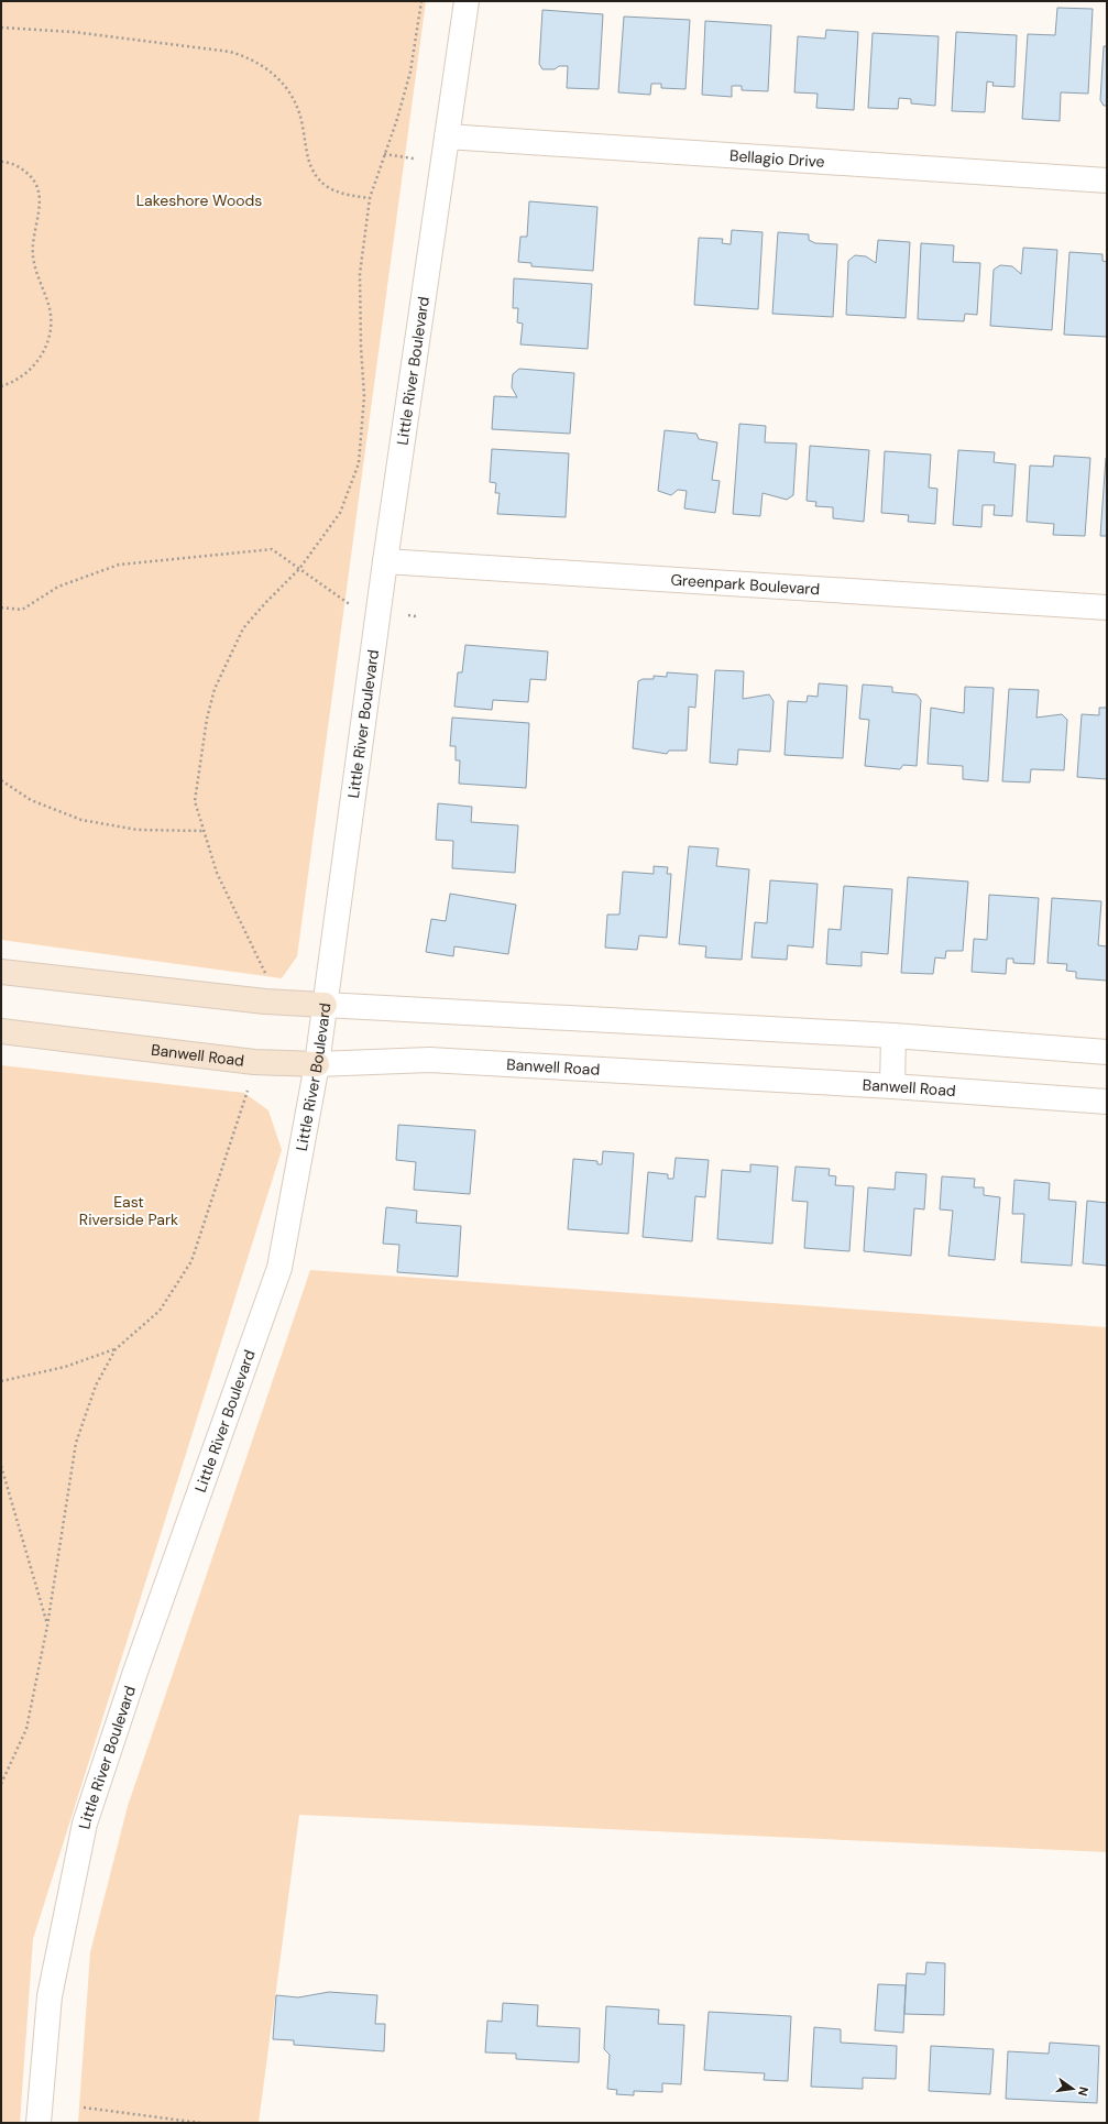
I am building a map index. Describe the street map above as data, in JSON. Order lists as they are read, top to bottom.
{
  "streets": {
    "main road": ["Banwell Road"],
    "street": ["Bellagio Drive", "Little River Boulevard", "Greenpark Boulevard"]
  },
  "crossings": [
    ["Bellagio Drive", "Little River Boulevard"],
    ["Little River Boulevard", "Greenpark Boulevard"],
    ["Little River Boulevard", "Banwell Road"]
  ],
  "parks": ["Lakeshore Woods", "East Riverside Park"],
  "north": "right"
}
